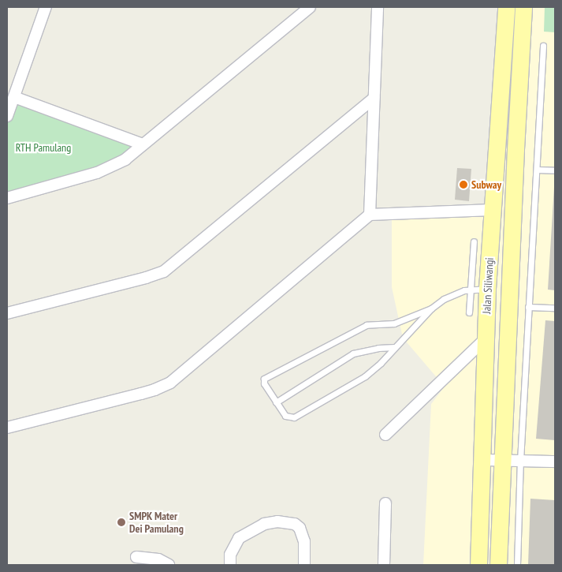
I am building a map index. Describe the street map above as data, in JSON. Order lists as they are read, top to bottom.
{
  "streets": {
    "main road": ["Jalan Siliwangi"]
  },
  "parks": ["RTH Pamulang"],
  "places": ["Subway", "SMPK Mater Dei Pamulang"]
}
